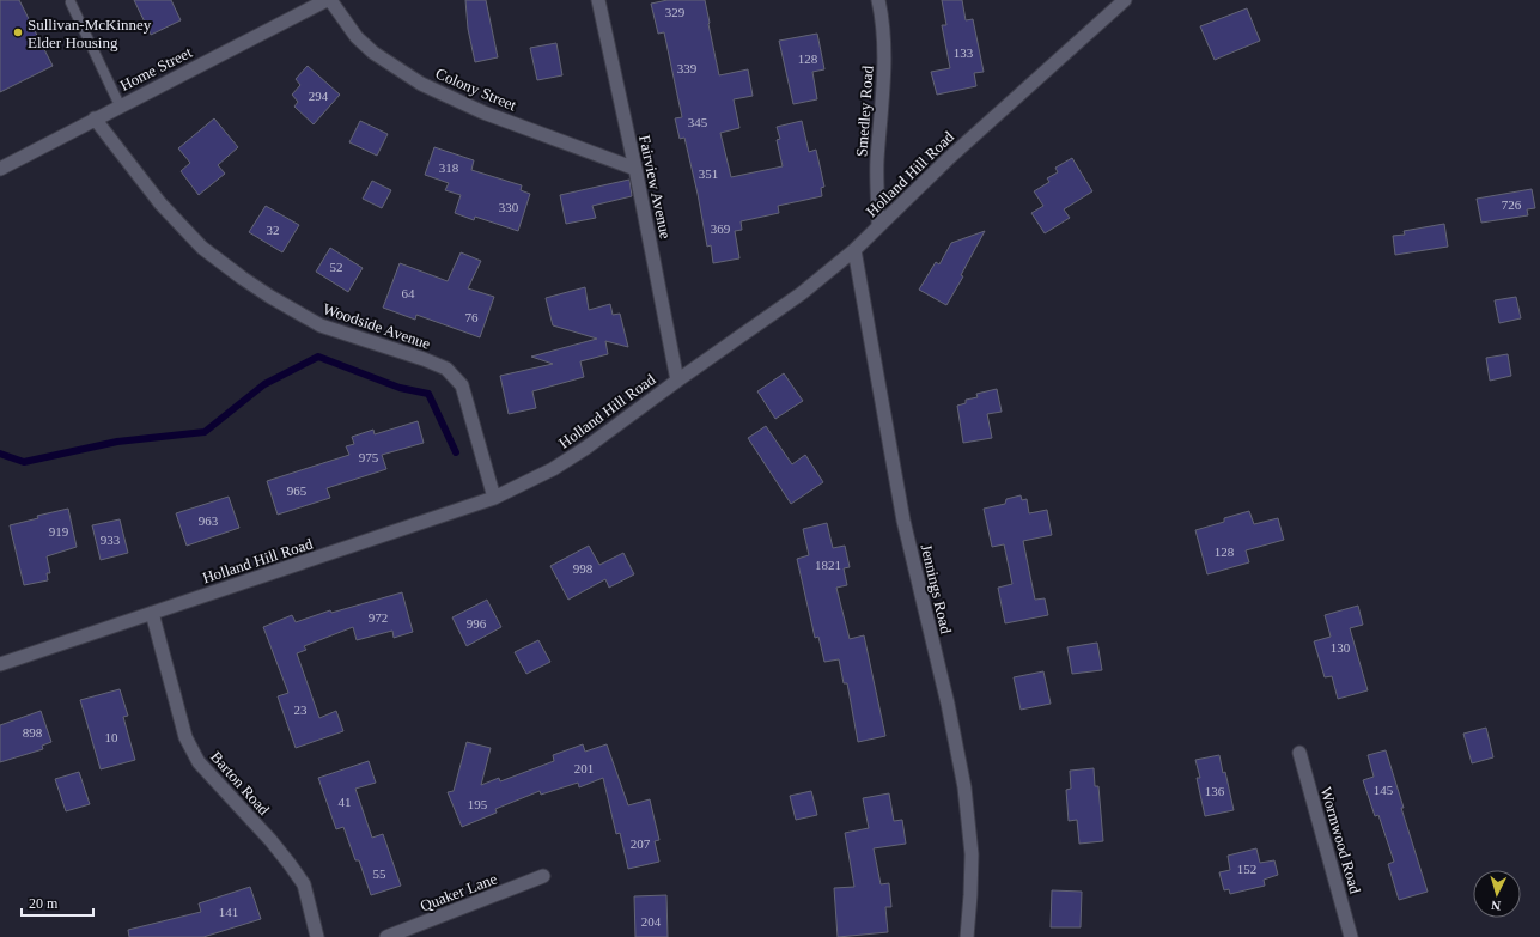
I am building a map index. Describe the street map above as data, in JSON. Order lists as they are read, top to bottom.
{
  "streets": {
    "street": [
      "Home Street",
      "Colony Street",
      "Smedley Road",
      "Holland Hill Road",
      "Fairview Avenue",
      "Woodside Avenue",
      "Jennings Road",
      "Barton Road",
      "Wormwood Road",
      "Quaker Lane"
    ]
  },
  "crossings": [
    ["Home Street", "Woodside Avenue"],
    ["Colony Street", "Fairview Avenue"],
    ["Smedley Road", "Holland Hill Road"],
    ["Holland Hill Road", "Fairview Avenue"],
    ["Holland Hill Road", "Woodside Avenue"],
    ["Holland Hill Road", "Jennings Road"],
    ["Holland Hill Road", "Barton Road"]
  ],
  "places": ["Sullivan-McKinney Elder Housing"],
  "house_numbers": [
    "329",
    "133",
    "128",
    "339",
    "294",
    "345",
    "318",
    "351",
    "726",
    "330",
    "369",
    "32",
    "52",
    "64",
    "76",
    "975",
    "965",
    "963",
    "919",
    "933",
    "128",
    "1821",
    "998",
    "972",
    "996",
    "130",
    "23",
    "898",
    "10",
    "201",
    "145",
    "136",
    "41",
    "195",
    "207",
    "152",
    "55",
    "141",
    "204"
  ],
  "scale_bar": "20 m",
  "north": "bottom"
}
